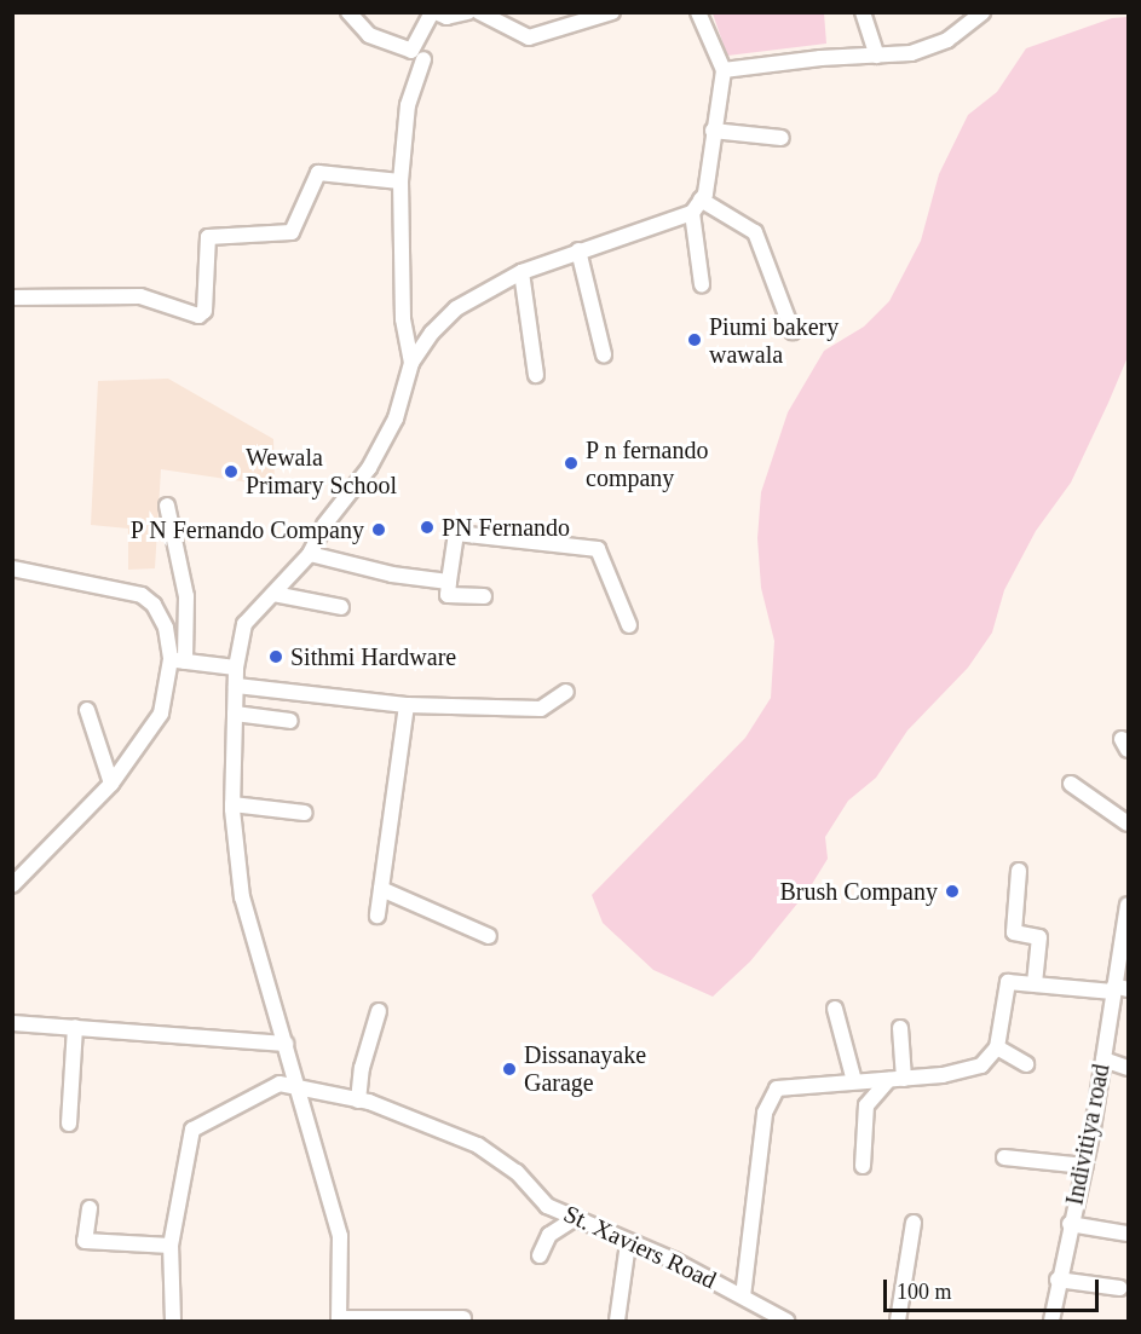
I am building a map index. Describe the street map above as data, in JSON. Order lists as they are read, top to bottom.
{
  "streets": {
    "street": ["Indivitiya road", "St. Xaviers Road"]
  },
  "places": [
    "Piumi bakery wawala",
    "P n fernando company",
    "Wewala Primary School",
    "PN Fernando",
    "P N Fernando Company",
    "Sithmi Hardware",
    "Brush Company",
    "Dissanayake Garage"
  ],
  "scale_bar": "100 m"
}
